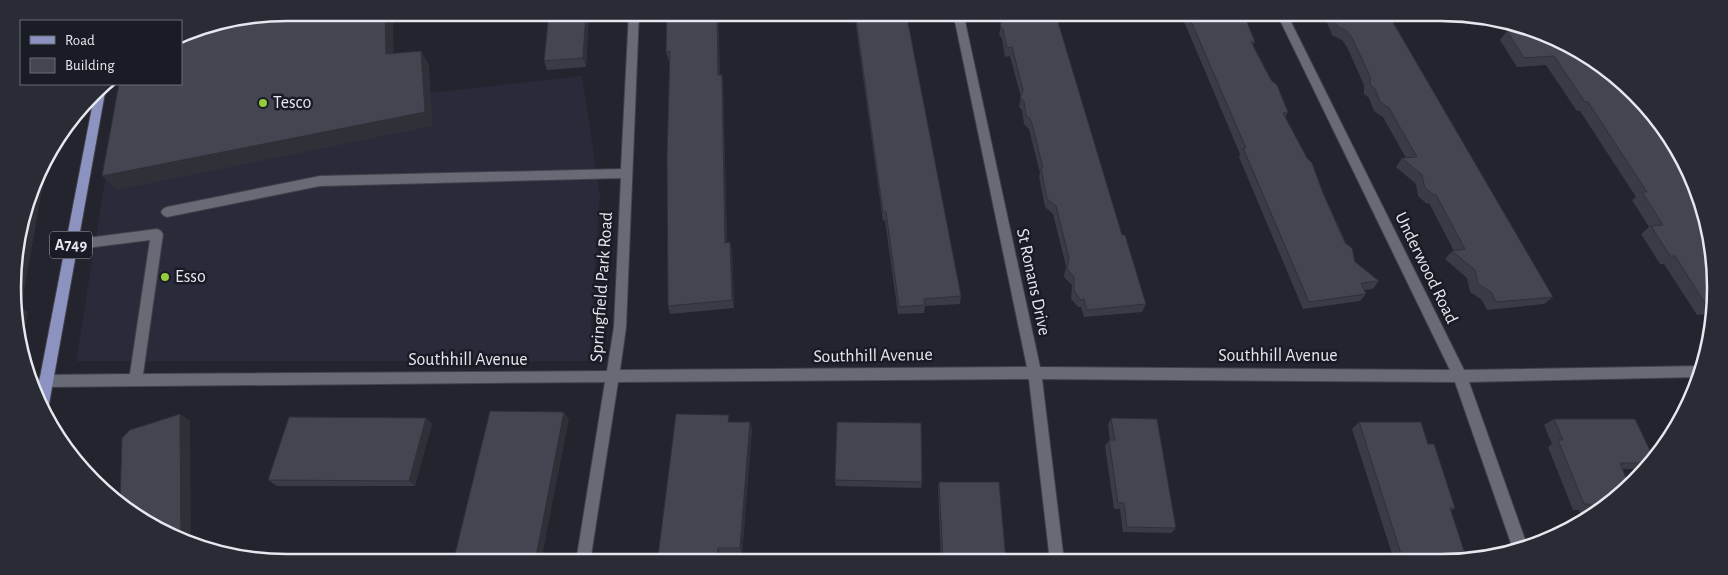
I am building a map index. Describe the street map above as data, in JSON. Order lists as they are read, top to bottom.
{
  "streets": {
    "main road": ["A749"],
    "street": [
      "Underwood Road",
      "St Ronans Drive",
      "Springfield Park Road",
      "Southhill Avenue"
    ]
  },
  "crossings": [
    ["A749", "Southhill Avenue"],
    ["Underwood Road", "Southhill Avenue"],
    ["St Ronans Drive", "Southhill Avenue"],
    ["Springfield Park Road", "Southhill Avenue"]
  ],
  "places": ["Tesco", "Esso"],
  "legend": ["Road", "Building"]
}
